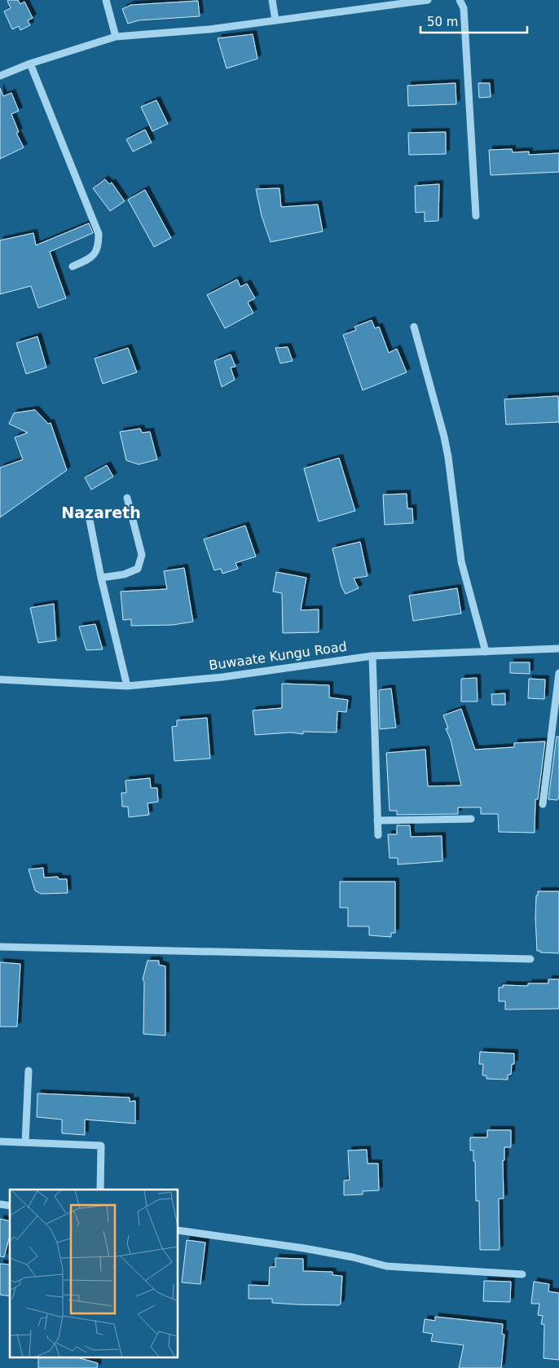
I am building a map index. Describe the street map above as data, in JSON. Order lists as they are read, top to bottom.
{
  "streets": {
    "street": ["Buwaate Kungu Road"]
  },
  "districts": ["Nazareth"],
  "scale_bar": "50 m"
}
